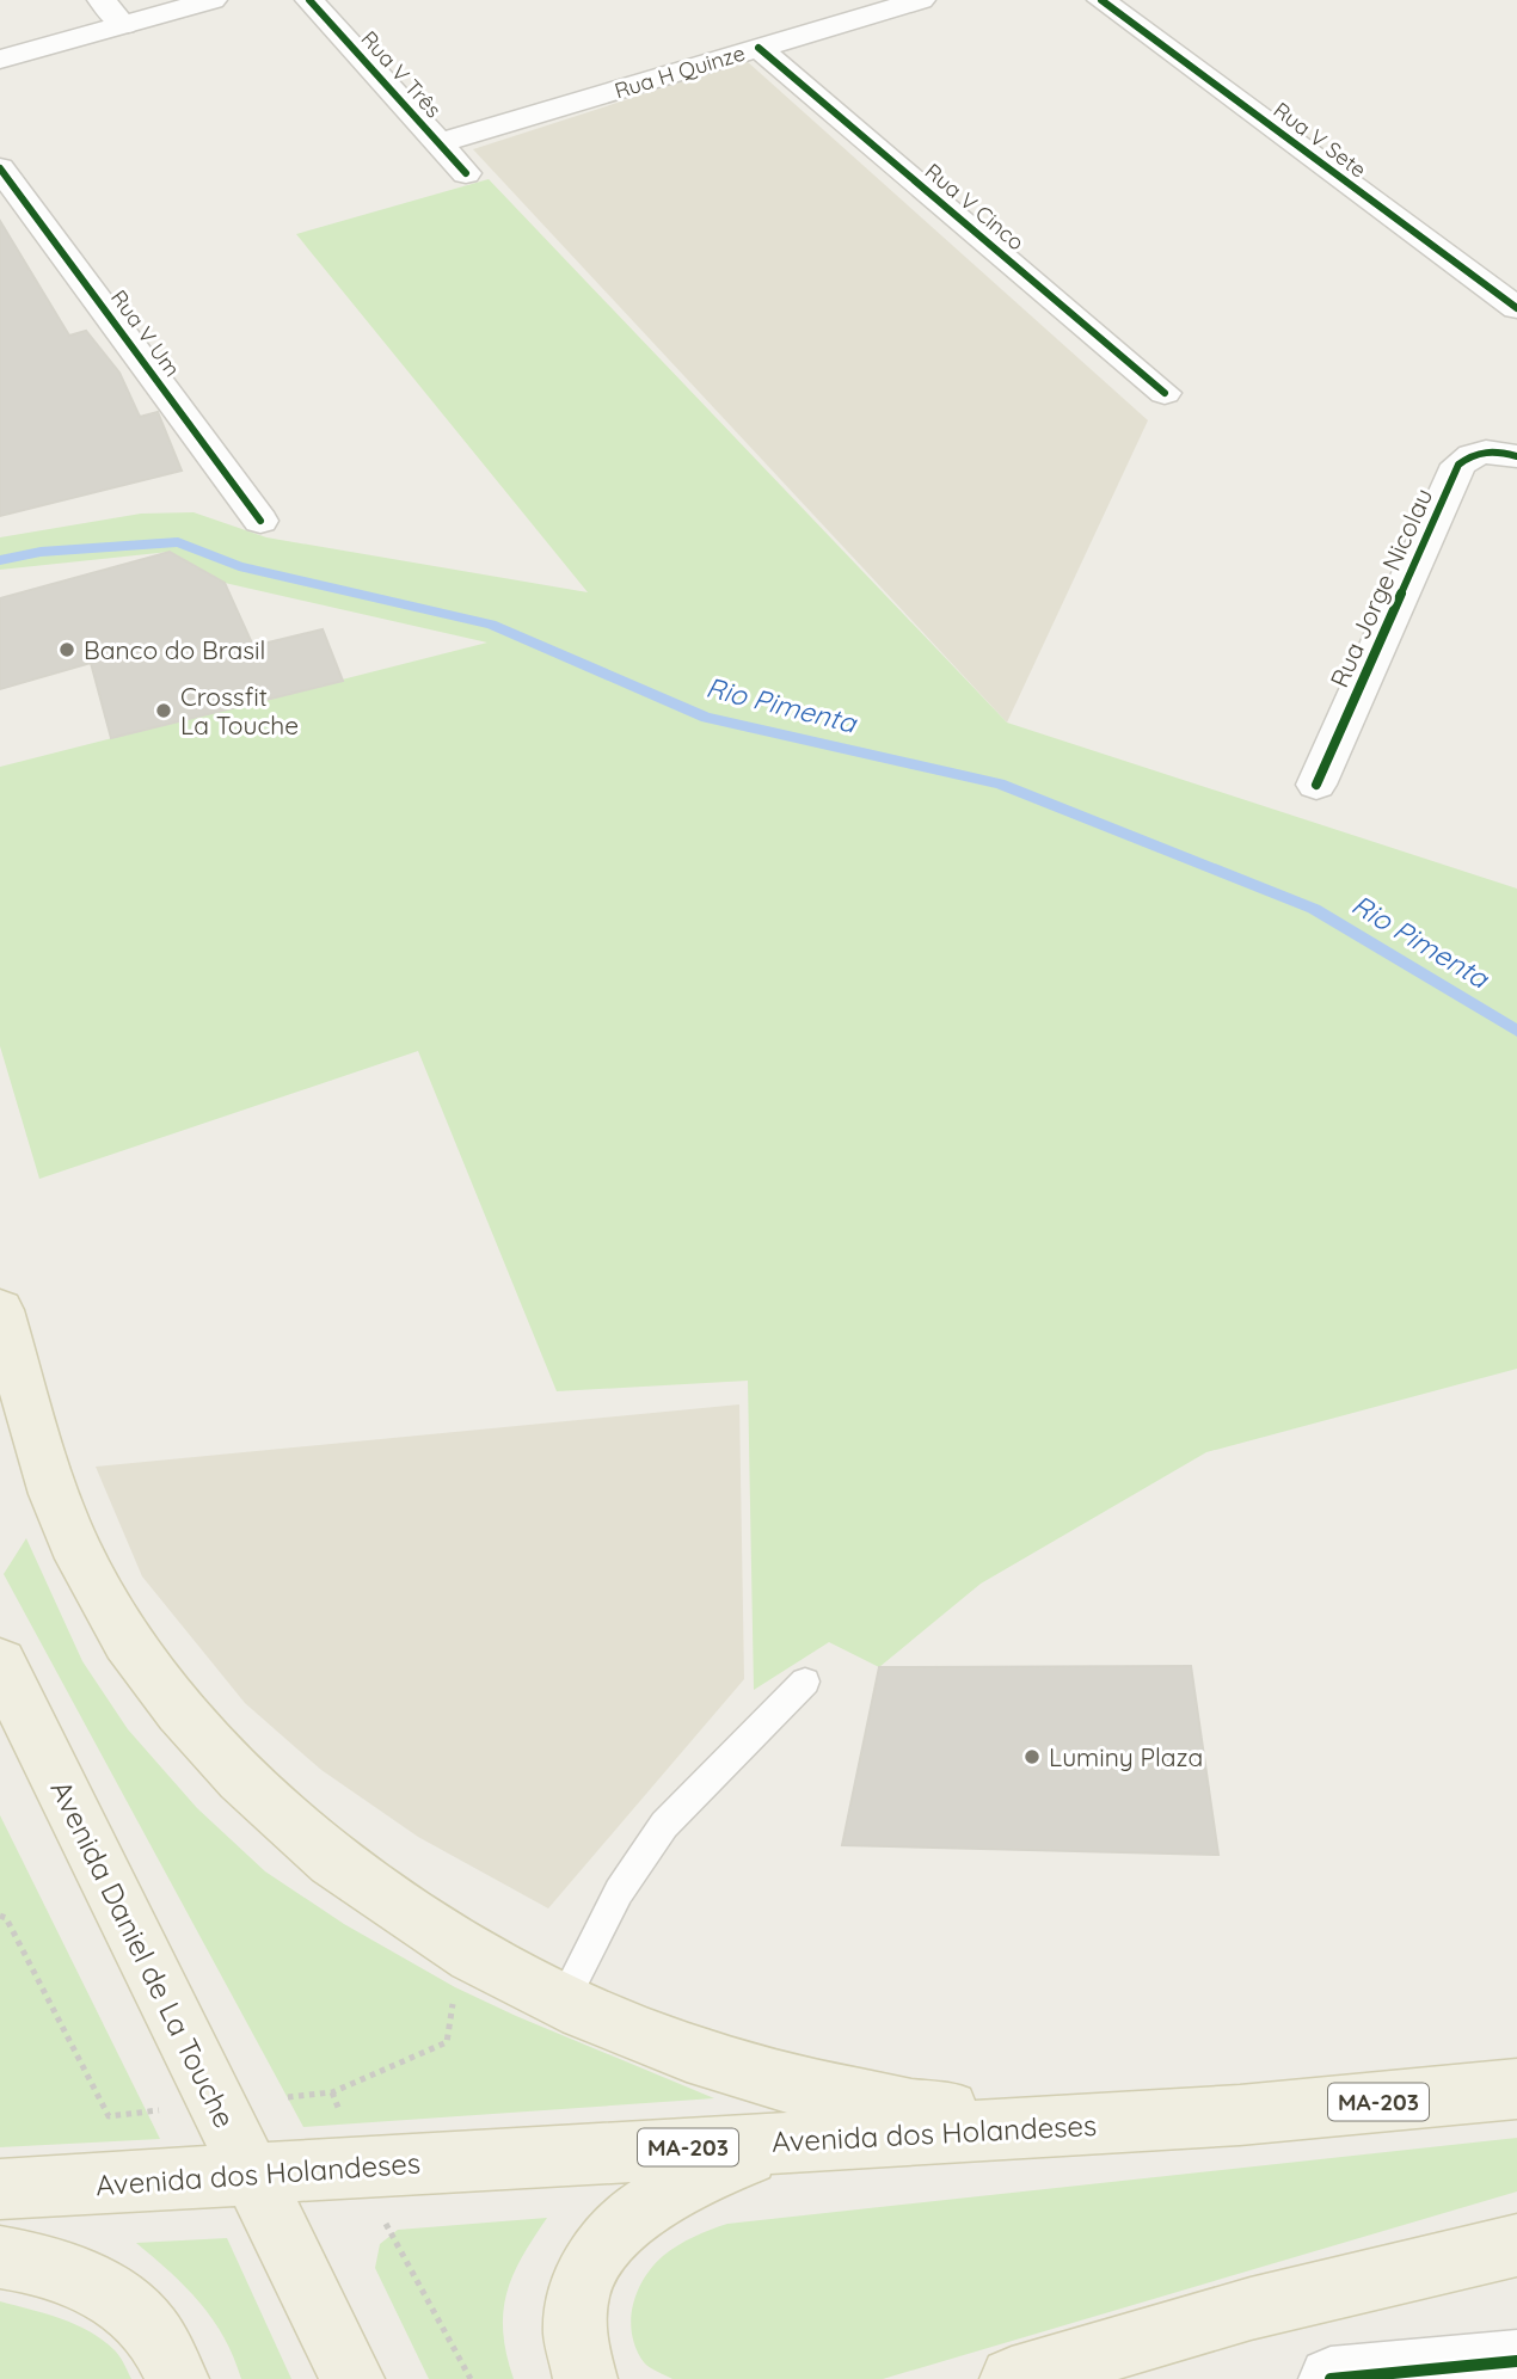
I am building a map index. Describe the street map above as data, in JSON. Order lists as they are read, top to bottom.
{
  "streets": {
    "main road": ["Avenida Daniel de La Touche", "MA-203", "Avenida dos Holandeses"],
    "street": [
      "Rua H Quinze",
      "Rua V Três",
      "Rua V Sete",
      "Rua V Cinco",
      "Rua V Um",
      "Rua Jorge Nicolau"
    ]
  },
  "crossings": [
    ["Rua H Quinze", "Rua V Três"],
    ["Rua H Quinze", "Rua V Cinco"],
    ["Avenida Daniel de La Touche", "Avenida dos Holandeses"]
  ],
  "water": ["Rio Pimenta"],
  "places": ["Banco do Brasil", "Crossfit La Touche", "Luminy Plaza"]
}
